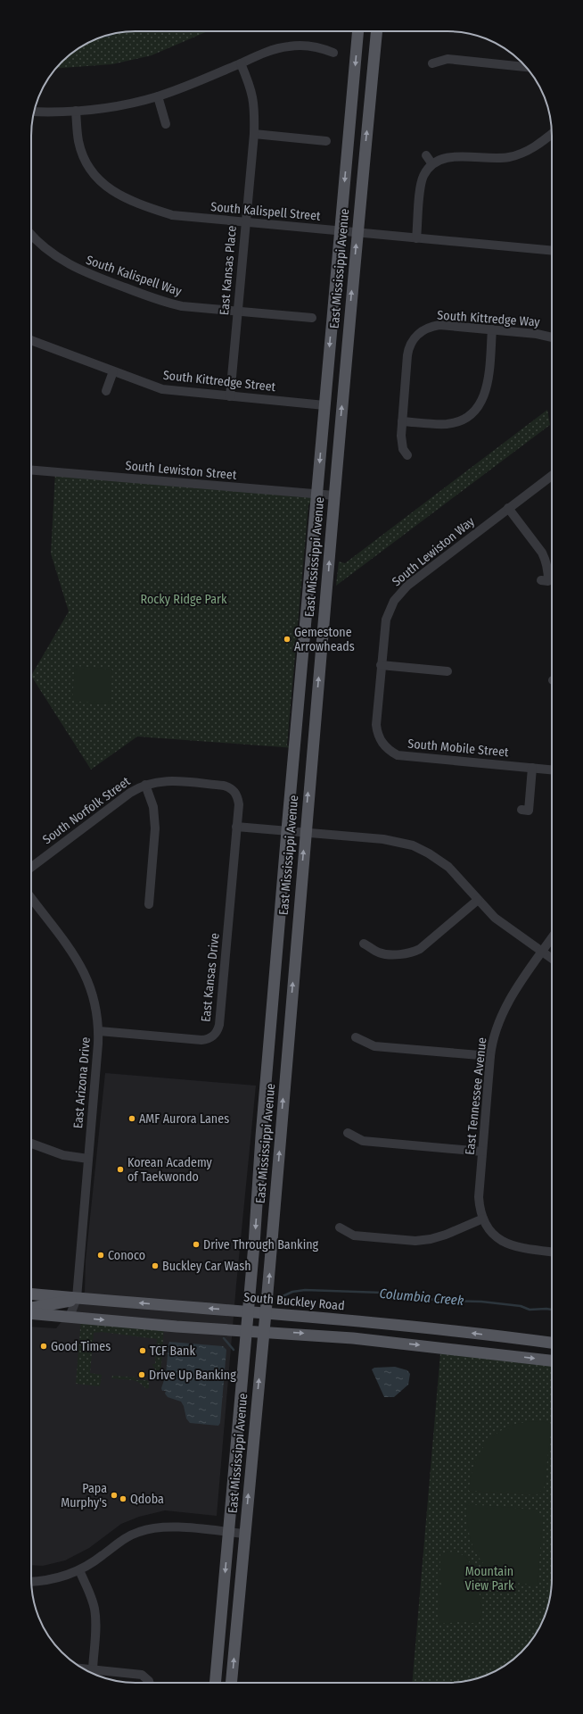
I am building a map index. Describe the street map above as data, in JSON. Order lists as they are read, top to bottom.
{
  "streets": {
    "main road": ["East Mississippi Avenue", "South Buckley Road"],
    "street": [
      "South Kalispell Street",
      "East Kansas Place",
      "South Kalispell Way",
      "South Kittredge Way",
      "South Kittredge Street",
      "South Lewiston Street",
      "South Lewiston Way",
      "South Mobile Street",
      "South Norfolk Street",
      "East Kansas Drive",
      "East Arizona Drive",
      "East Tennessee Avenue"
    ]
  },
  "crossings": [
    ["South Kalispell Street", "East Mississippi Avenue"],
    ["South Kalispell Street", "East Kansas Place"],
    ["East Mississippi Avenue", "South Kittredge Street"],
    ["East Mississippi Avenue", "South Lewiston Street"],
    ["East Mississippi Avenue", "South Buckley Road"],
    ["East Kansas Place", "South Kalispell Way"],
    ["East Kansas Place", "South Kittredge Street"],
    ["South Lewiston Way", "South Mobile Street"],
    ["South Norfolk Street", "East Kansas Drive"],
    ["East Kansas Drive", "East Arizona Drive"],
    ["East Arizona Drive", "South Buckley Road"]
  ],
  "water": ["Columbia Creek"],
  "parks": ["Rocky Ridge Park", "Mountain View Park"],
  "places": [
    "Gemestone Arrowheads",
    "AMF Aurora Lanes",
    "Korean Academy of Taekwondo",
    "Drive Through Banking",
    "Conoco",
    "Buckley Car Wash",
    "Good Times",
    "TCF Bank",
    "Drive Up Banking",
    "Papa Murphy's",
    "Qdoba"
  ]
}
